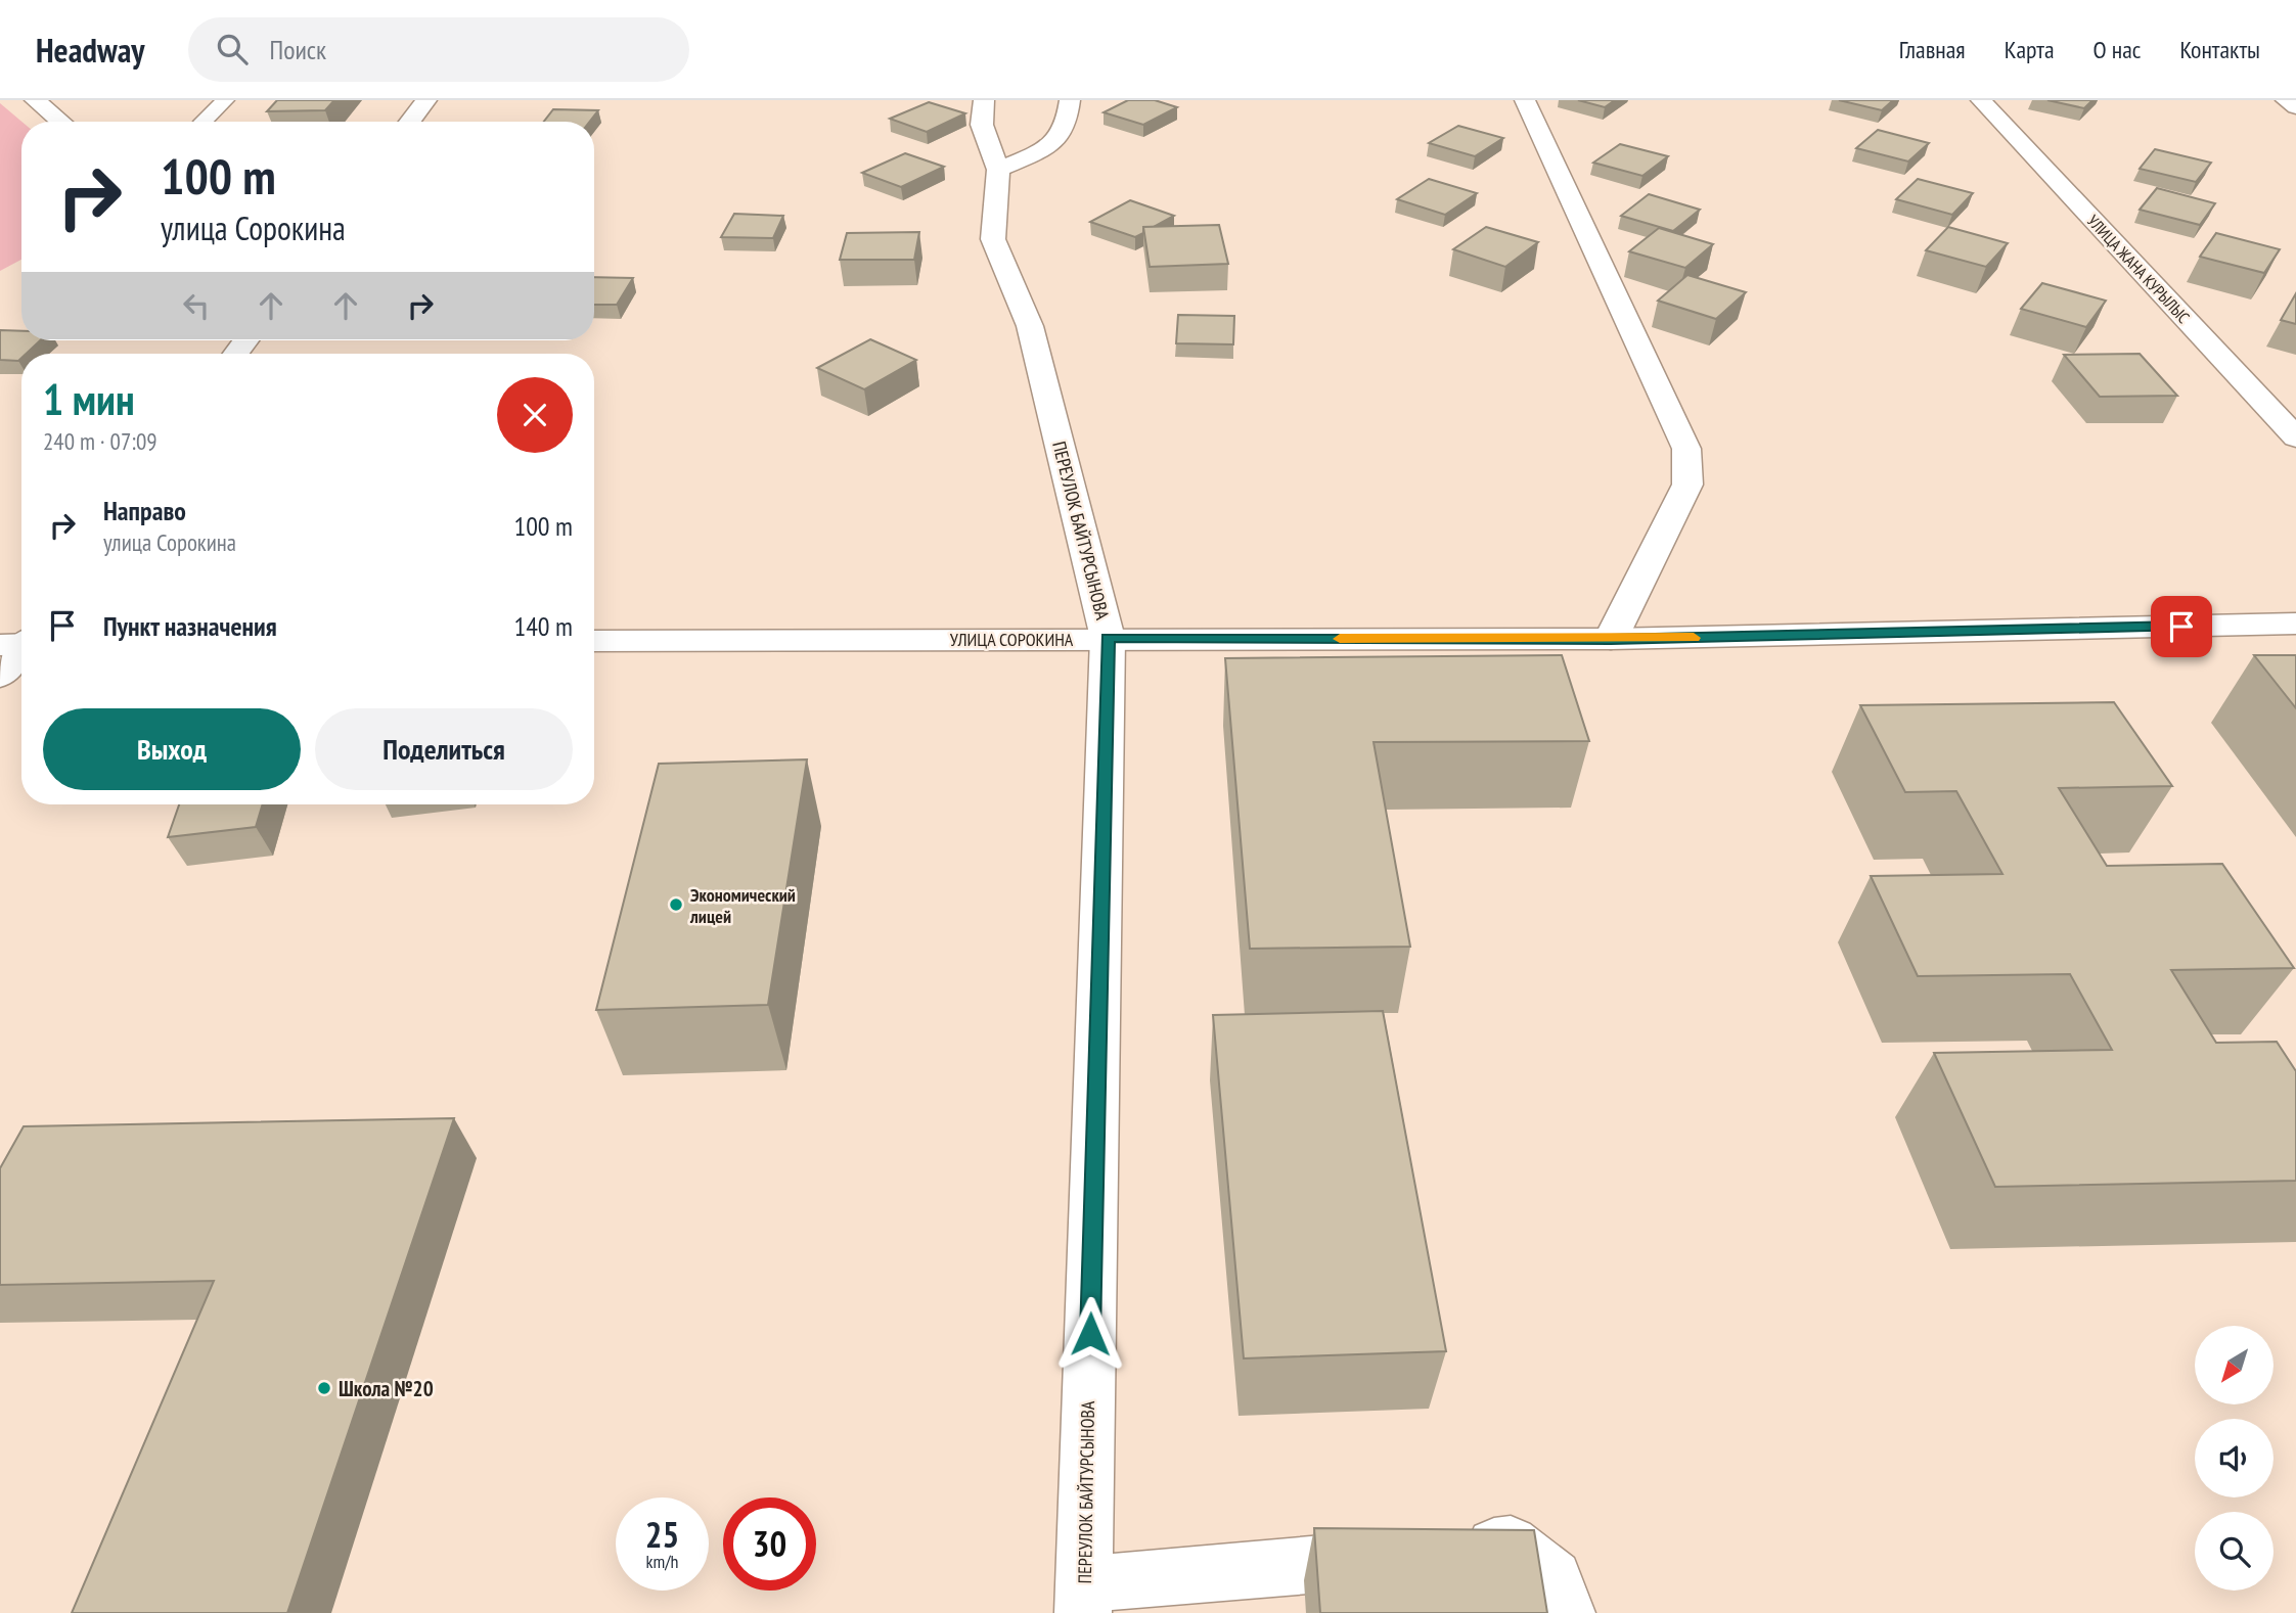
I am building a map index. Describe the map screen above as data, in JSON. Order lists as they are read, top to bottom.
{
  "streets": {
    "street": ["УЛИЦА ЖАНА КУРЫЛЫС", "ПЕРЕУЛОК БАЙТУРСЫНОВА", "УЛИЦА СОРОКИНА"]
  },
  "crossings": [
    ["ПЕРЕУЛОК БАЙТУРСЫНОВА", "УЛИЦА СОРОКИНА"]
  ],
  "places": ["Экономический лицей", "Школа №20"],
  "north": "bottom left",
  "page": {
    "header": "Headway",
    "search": "Поиск",
    "nav": [
      "Главная",
      "Карта",
      "О нас",
      "Контакты"
    ],
    "turn": ["100 m", "улица Сорокина"],
    "heading": ["1 мин", "240 m · 07:09"],
    "list": [
      {
        "name": "Направо",
        "note": "улица Сорокина",
        "value": "100 m"
      },
      {
        "name": "Пункт назначения",
        "value": "140 m"
      }
    ],
    "buttons": ["Выход", "Поделиться"],
    "speed": "25 km/h",
    "limit": "30"
  }
}
